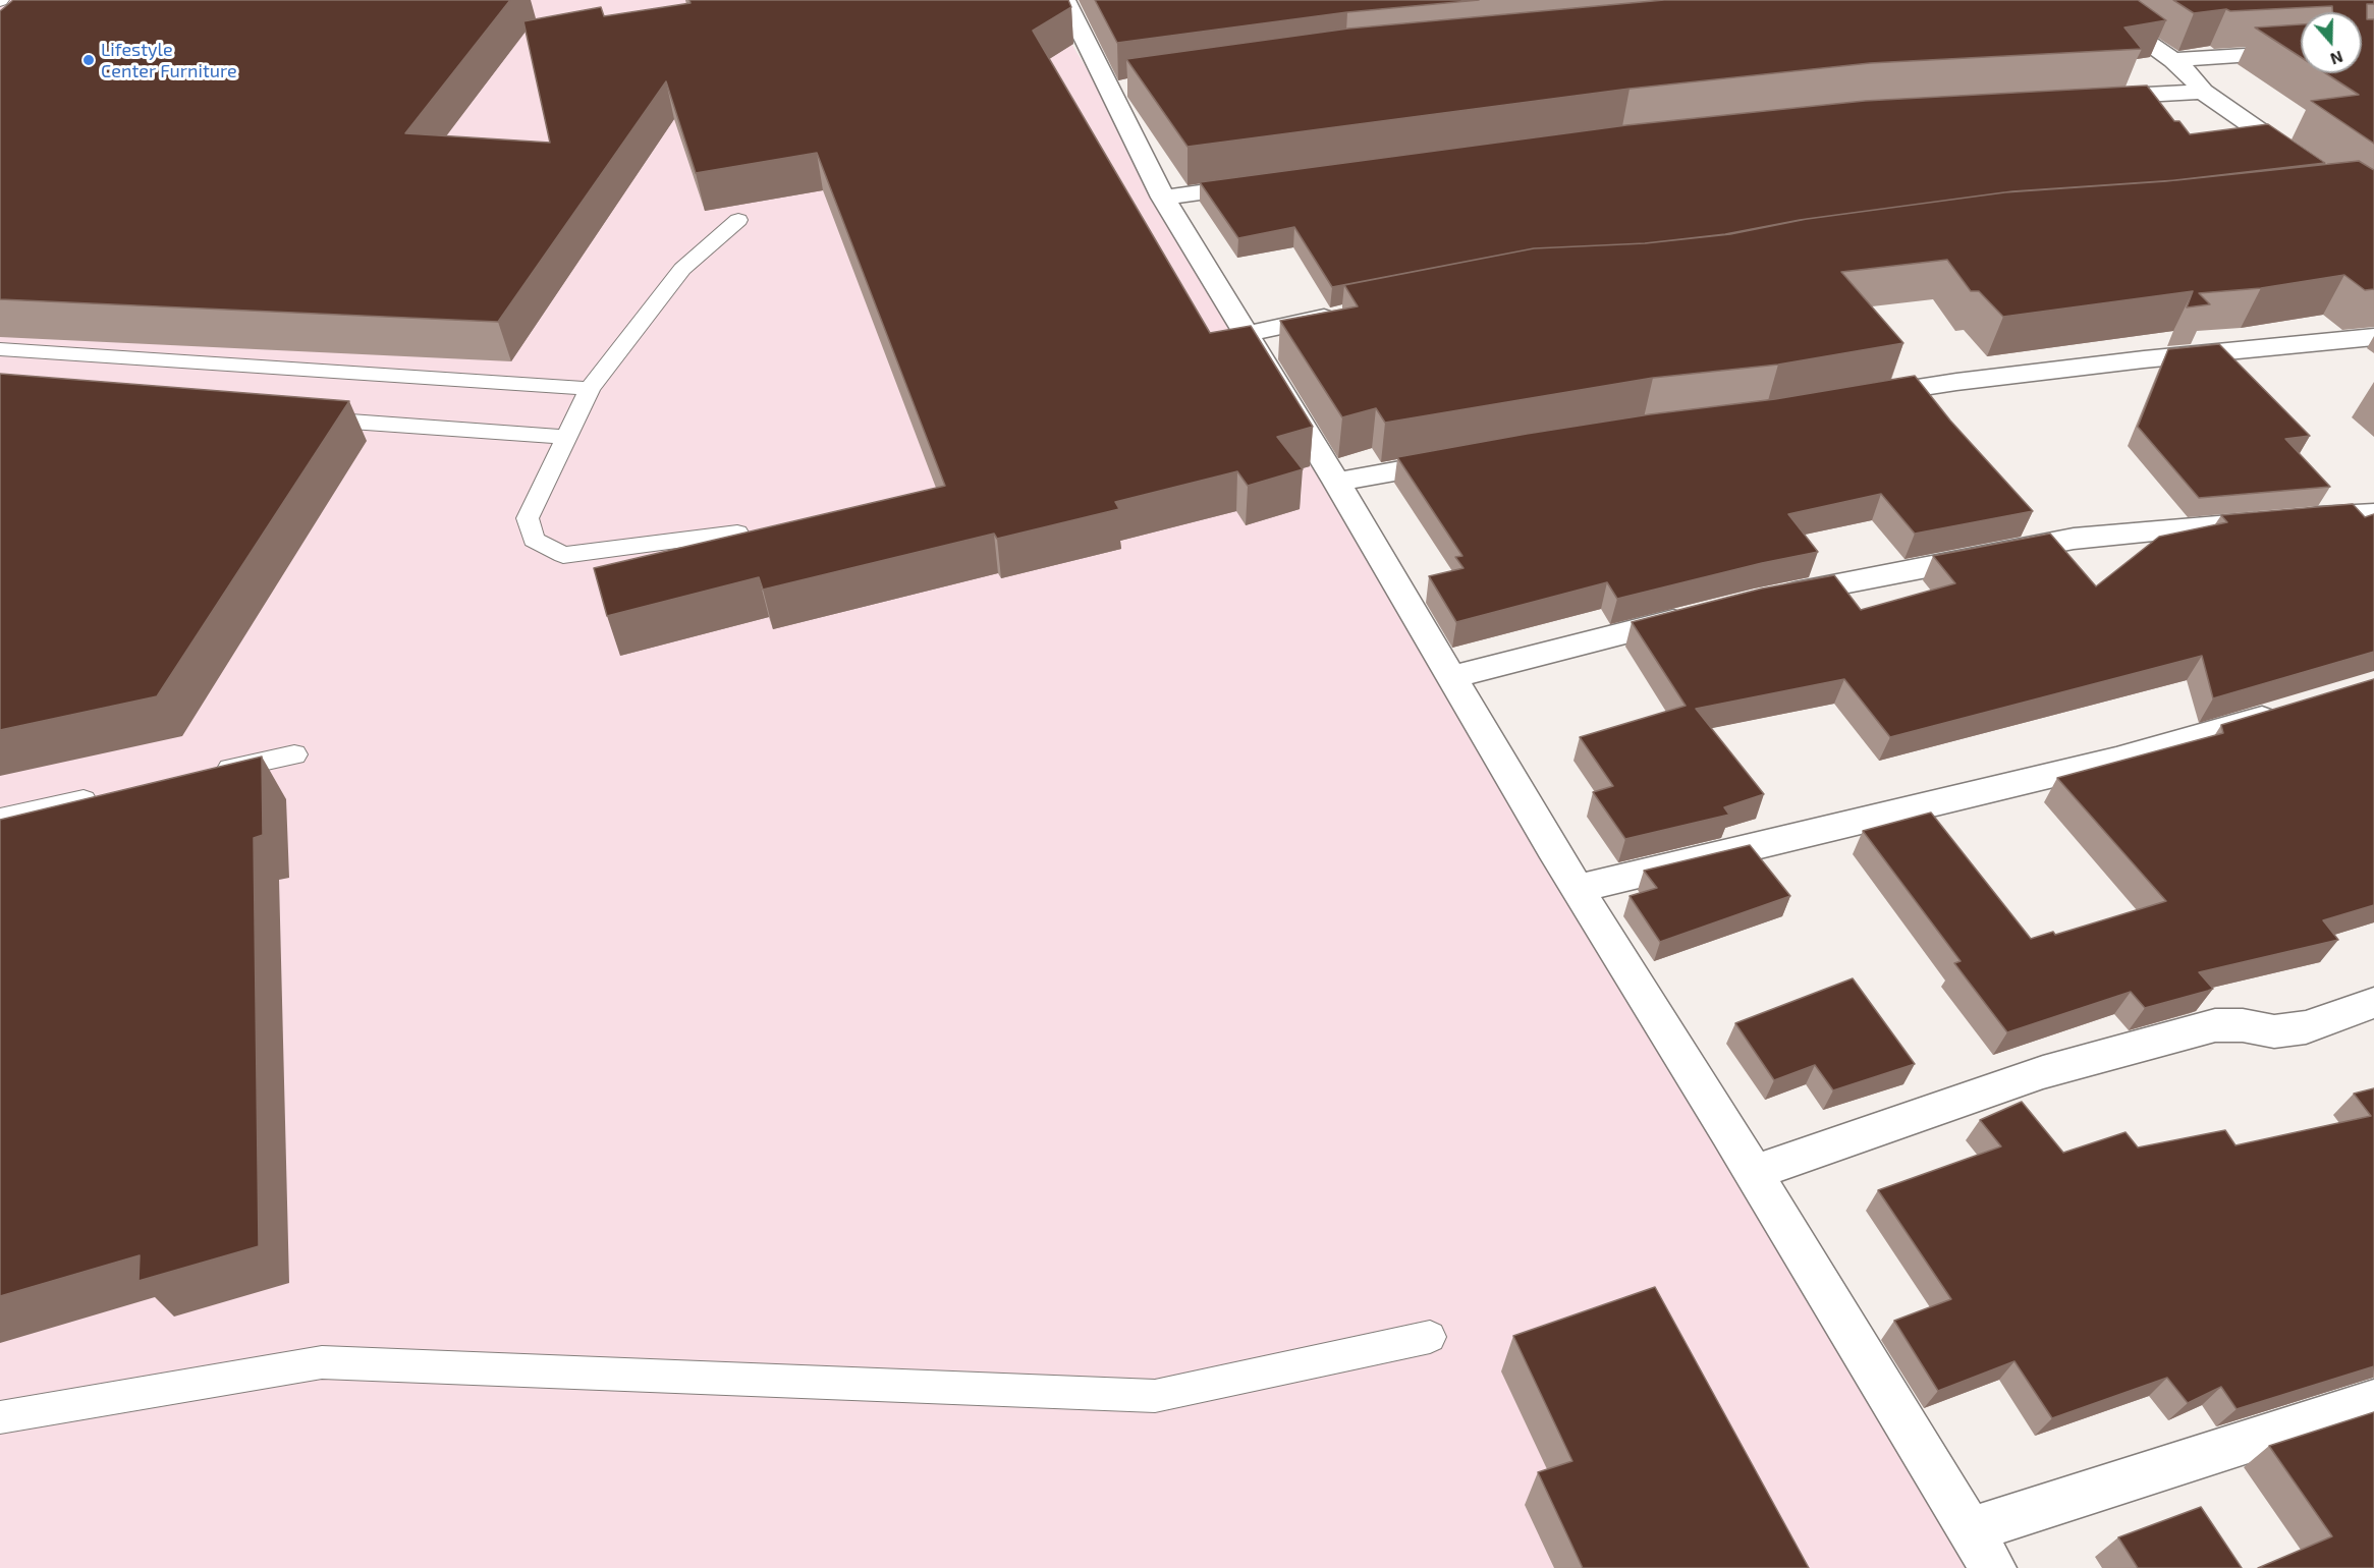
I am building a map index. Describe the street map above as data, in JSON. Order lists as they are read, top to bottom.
{
  "places": ["Lifestyle Center Furniture"],
  "north": "bottom"
}
